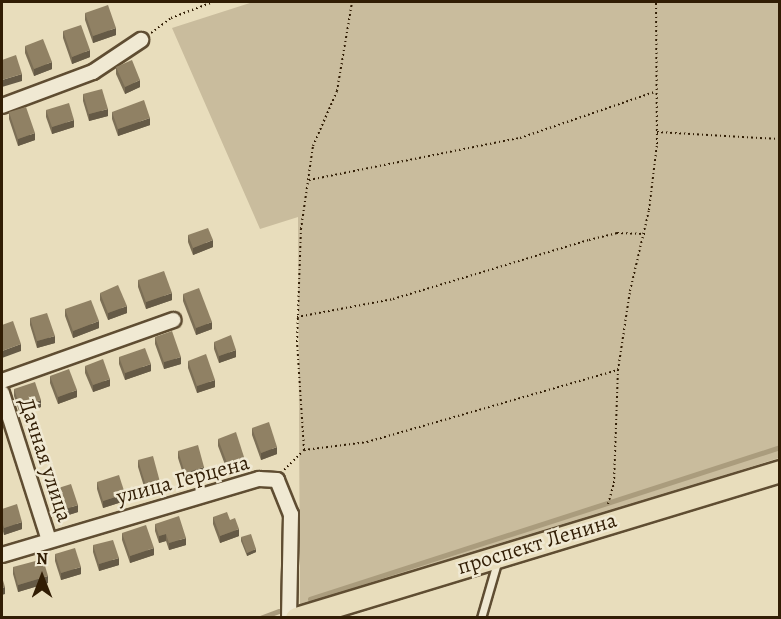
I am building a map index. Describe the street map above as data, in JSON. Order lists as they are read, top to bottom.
{
  "streets": {
    "main road": ["проспект Ленина"],
    "street": ["Дачная улица", "улица Герцена"]
  },
  "crossings": [
    ["Дачная улица", "улица Герцена"]
  ],
  "north": "top"
}
